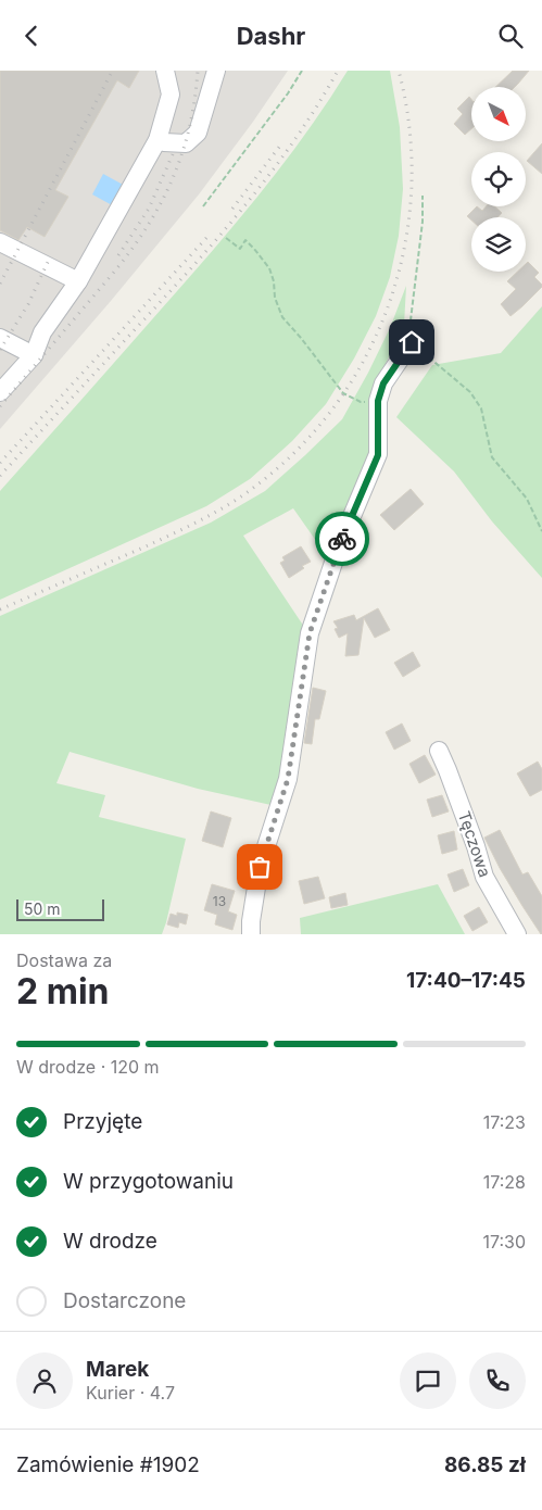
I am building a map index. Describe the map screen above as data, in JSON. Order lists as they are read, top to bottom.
{
  "streets": {
    "lane": ["Tęczowa"]
  },
  "house_numbers": ["13"],
  "scale_bar": "50 m",
  "north": "bottom right",
  "page": {
    "header": "Dashr",
    "scale": "50 m",
    "heading": ["2 min", "Dostawa za", "17:40–17:45"],
    "panel": [
      "Marek",
      "Kurier · 4.7",
      "Zamówienie #1902",
      "86.85 zł"
    ],
    "bar": "W drodze · 120 m",
    "list": [
      ["Przyjęte", "17:23"],
      ["W przygotowaniu", "17:28"],
      ["W drodze", "17:30"],
      "Dostarczone"
    ]
  }
}
